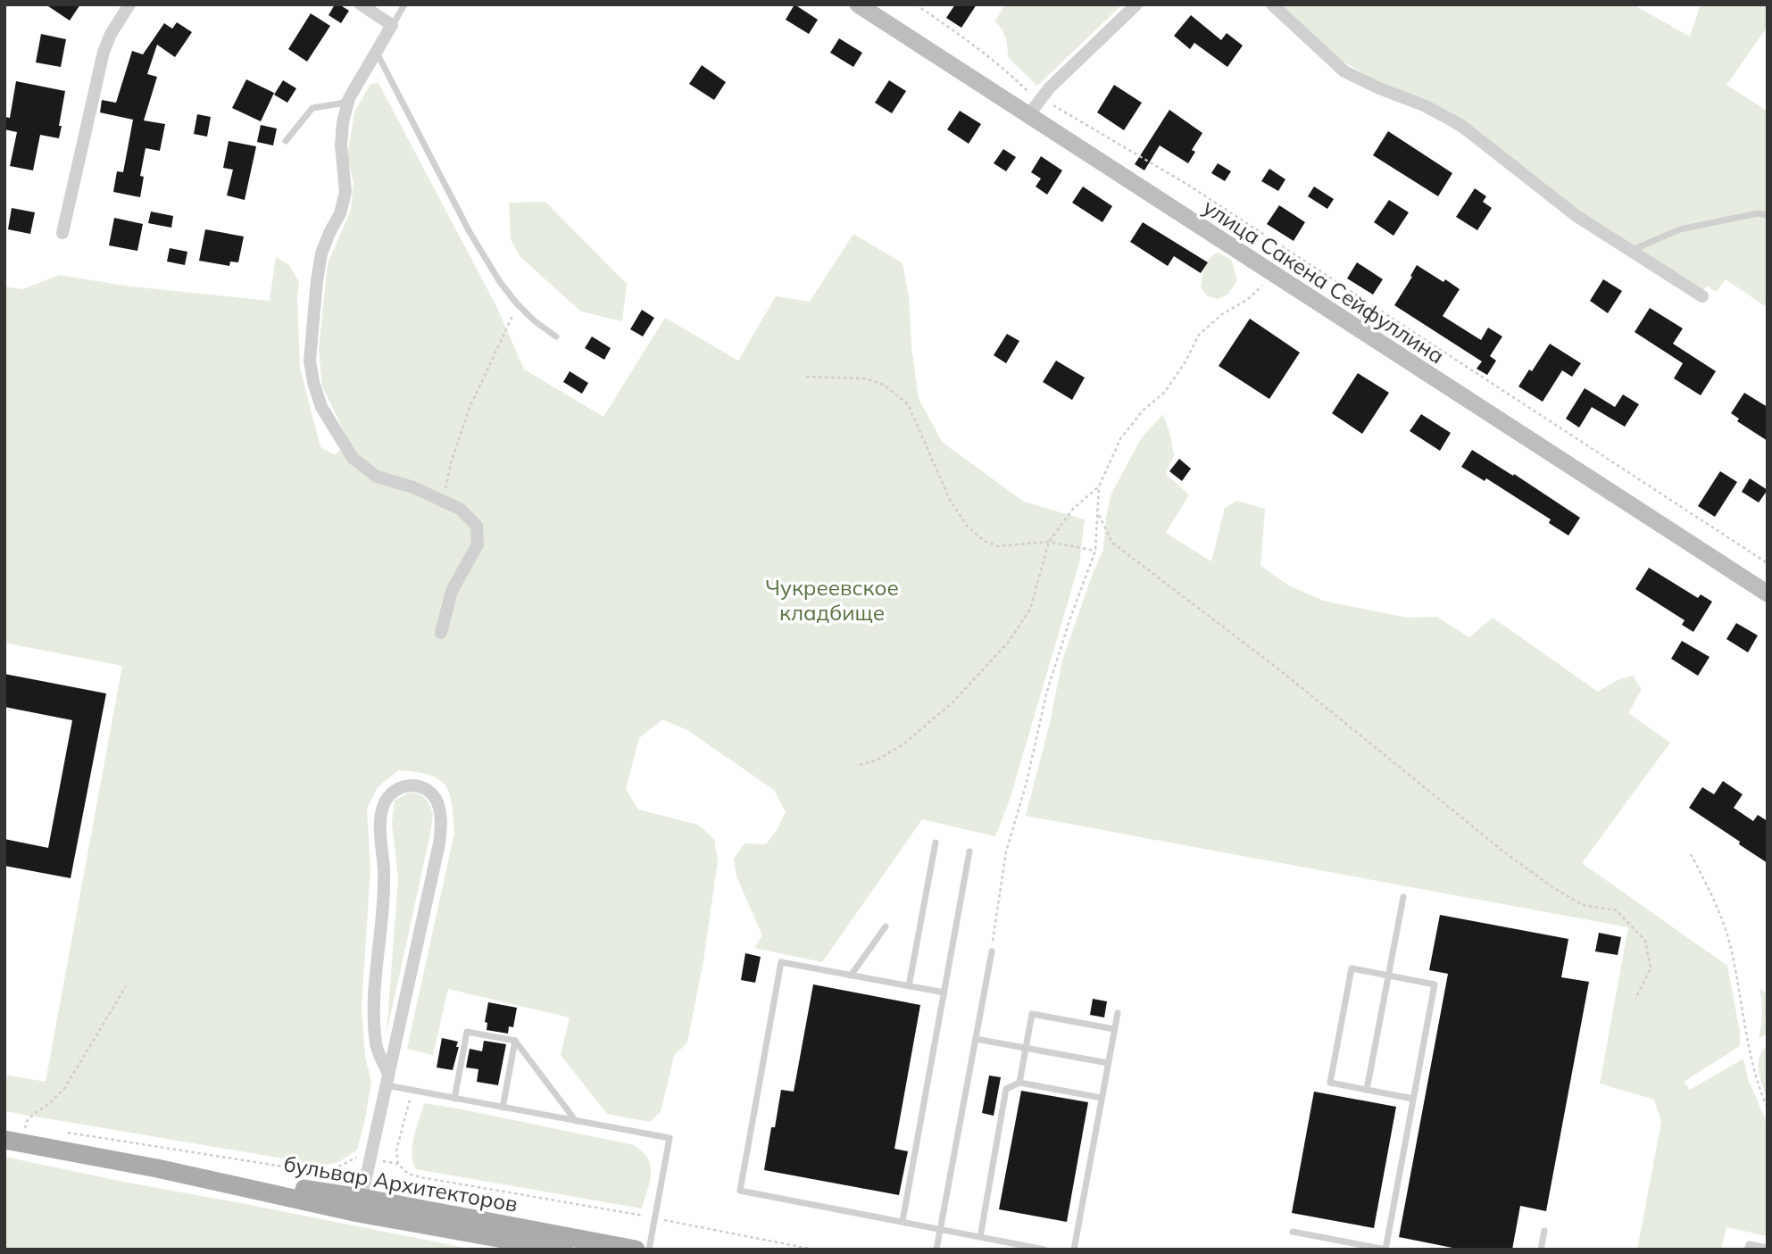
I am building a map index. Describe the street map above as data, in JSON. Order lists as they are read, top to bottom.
{
  "streets": {
    "main road": ["улица Сакена Сейфуллина", "бульвар Архитекторов"]
  },
  "parks": ["Чукреевское кладбище"]
}
